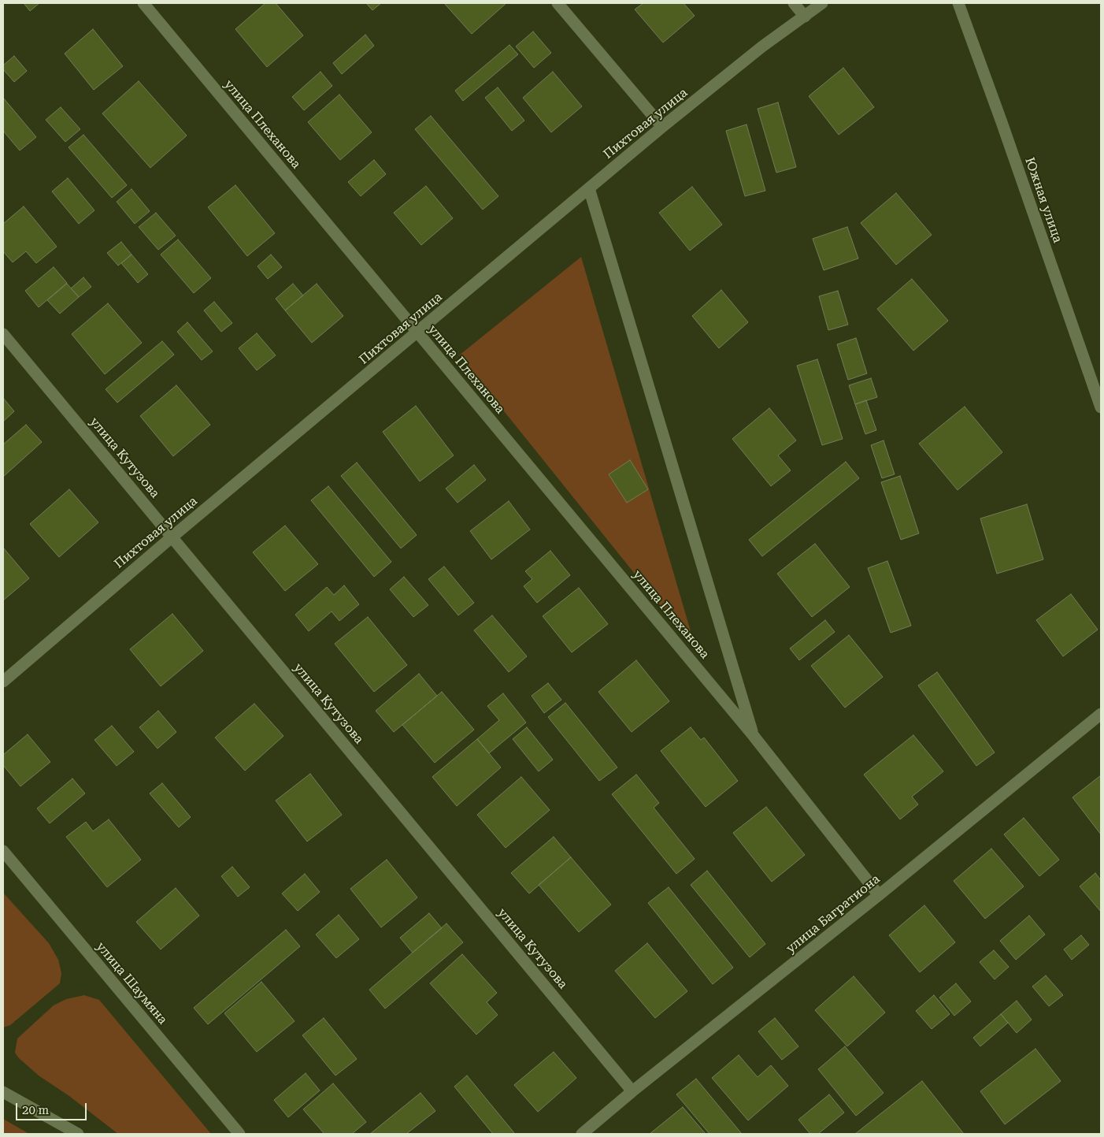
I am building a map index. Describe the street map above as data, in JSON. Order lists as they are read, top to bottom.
{
  "streets": {
    "street": [
      "Пихтовая улица",
      "улица Плеханова",
      "Южная улица",
      "улица Кутузова",
      "улица Багратиона",
      "улица Шаумяна"
    ]
  },
  "crossings": [
    ["Пихтовая улица", "улица Плеханова"],
    ["Пихтовая улица", "улица Кутузова"],
    ["улица Плеханова", "улица Багратиона"],
    ["улица Кутузова", "улица Багратиона"]
  ],
  "scale_bar": "20 m"
}
